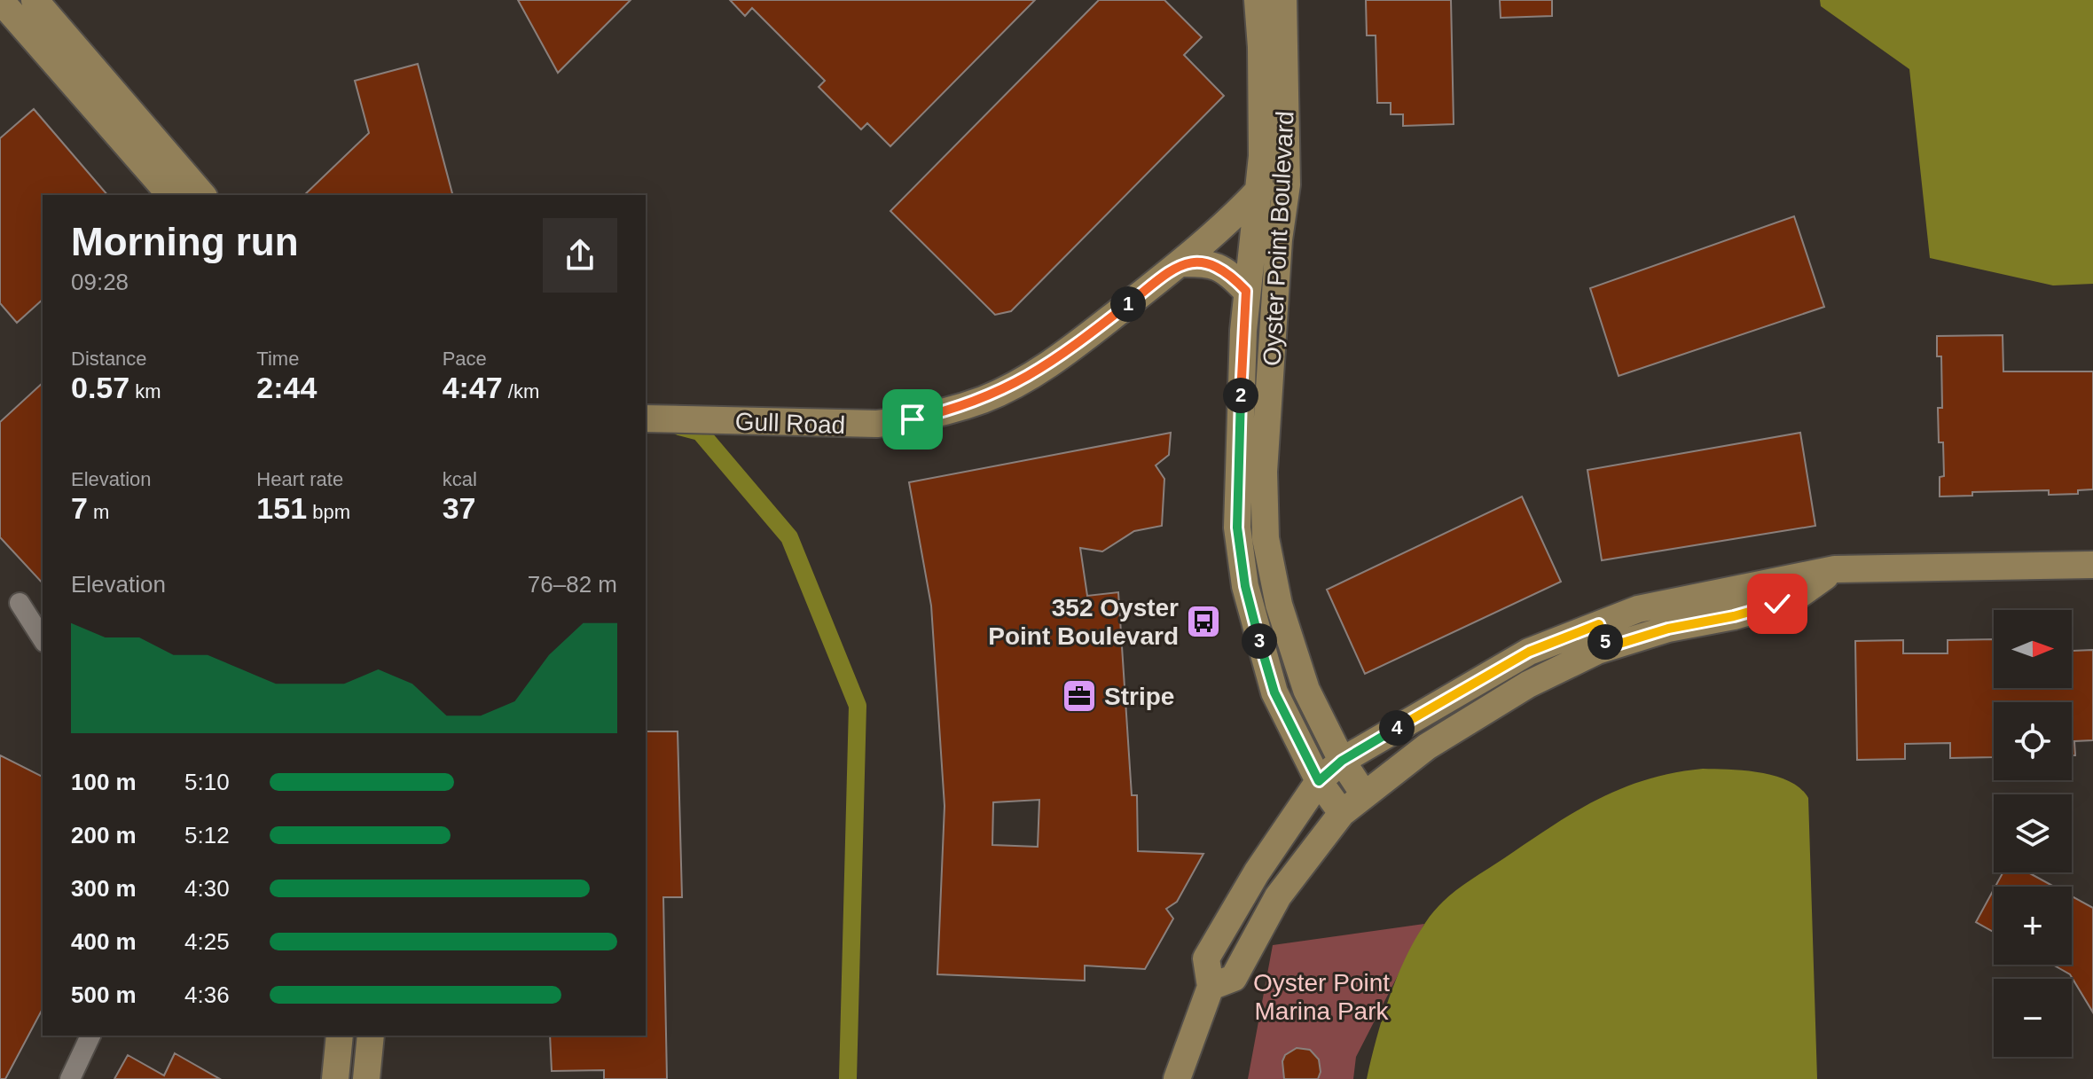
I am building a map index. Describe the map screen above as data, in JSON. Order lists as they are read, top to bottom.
{
  "streets": {
    "street": ["Oyster Point Boulevard", "Gull Road"]
  },
  "crossings": [
    ["Oyster Point Boulevard", "Gull Road"]
  ],
  "parks": ["Oyster Point Marina Park"],
  "places": {
    "bus stop": ["352 Oyster Point Boulevard"],
    "office": ["Stripe"]
  },
  "north": "right",
  "page": {
    "heading": ["Morning run", "09:28"],
    "pins": [
      "1",
      "2",
      "3",
      "5",
      "4"
    ],
    "stats": [
      ["Distance", "0.57 km"],
      ["Time", "2:44"],
      ["Pace", "4:47 /km"],
      ["Elevation", "7 m"],
      ["Heart rate", "151 bpm"],
      ["kcal", "37"]
    ],
    "chart": ["Elevation", "76–82 m"],
    "map_buttons": ["+", "−"],
    "list": [
      {
        "name": "100 m",
        "note": "5:10"
      },
      {
        "name": "200 m",
        "note": "5:12"
      },
      {
        "name": "300 m",
        "note": "4:30"
      },
      {
        "name": "400 m",
        "note": "4:25"
      },
      {
        "name": "500 m",
        "note": "4:36"
      }
    ]
  }
}
